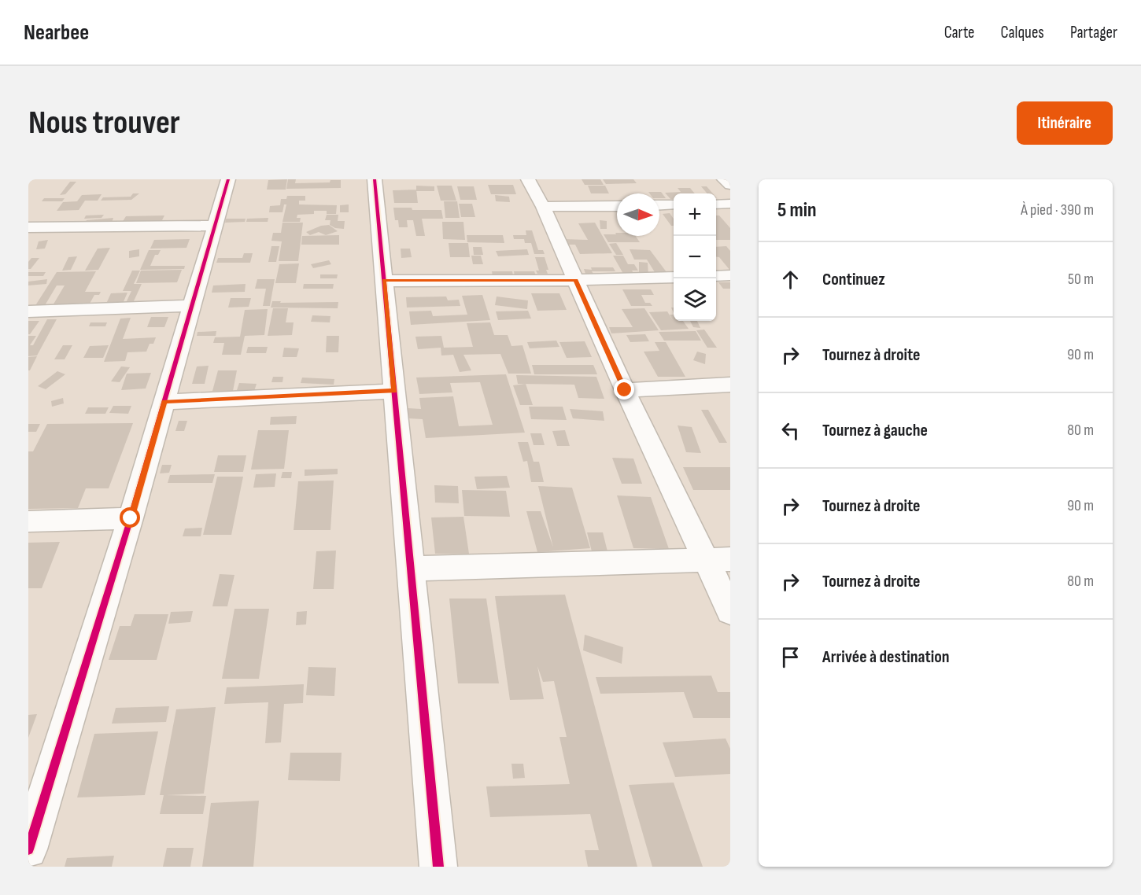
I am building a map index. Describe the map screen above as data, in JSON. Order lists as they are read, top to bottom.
{
  "north": "right",
  "page": {
    "header": "Nearbee",
    "nav": ["Carte", "Calques", "Partager"],
    "buttons": "Itinéraire",
    "title": "Nous trouver",
    "heading": ["5 min", "À pied · 390 m"],
    "map_buttons": ["+", "−"],
    "list": [
      ["Continuez", "50 m"],
      ["Tournez à droite", "90 m"],
      ["Tournez à gauche", "80 m"],
      ["Tournez à droite", "90 m"],
      ["Tournez à droite", "80 m"],
      "Arrivée à destination"
    ]
  }
}
